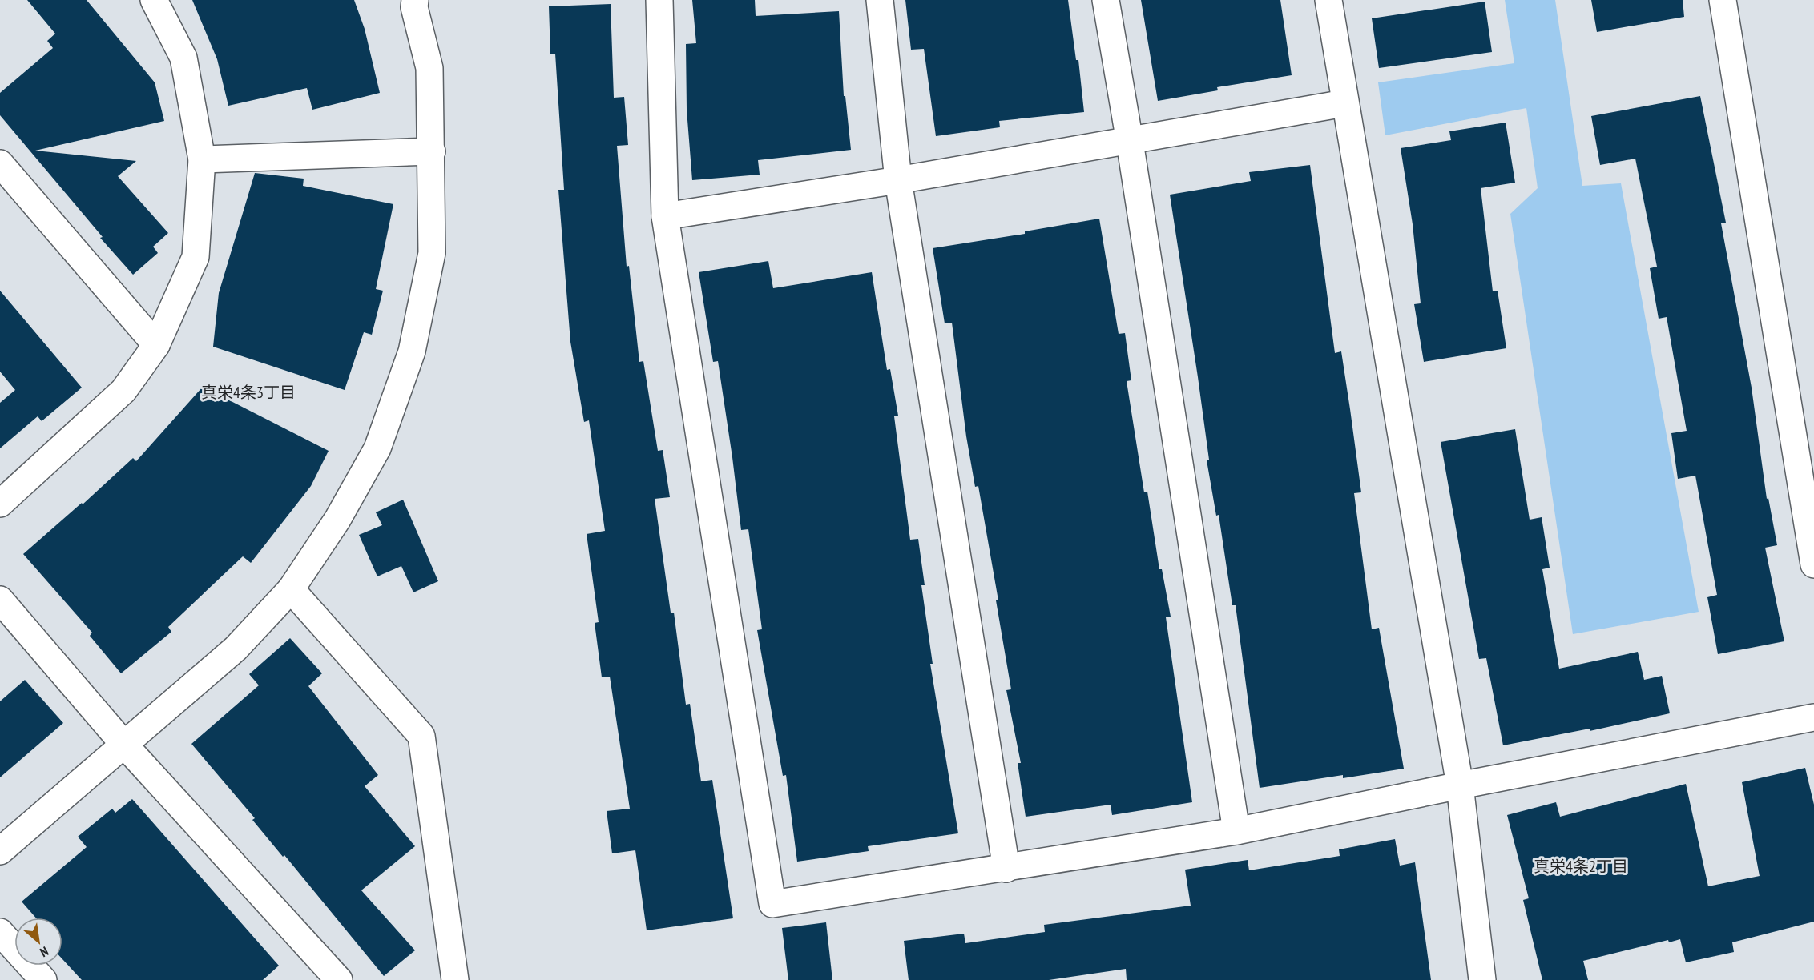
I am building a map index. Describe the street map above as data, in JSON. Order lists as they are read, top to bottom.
{
  "districts": ["真栄4条3丁目", "真栄4条2丁目"],
  "north": "bottom right"
}
